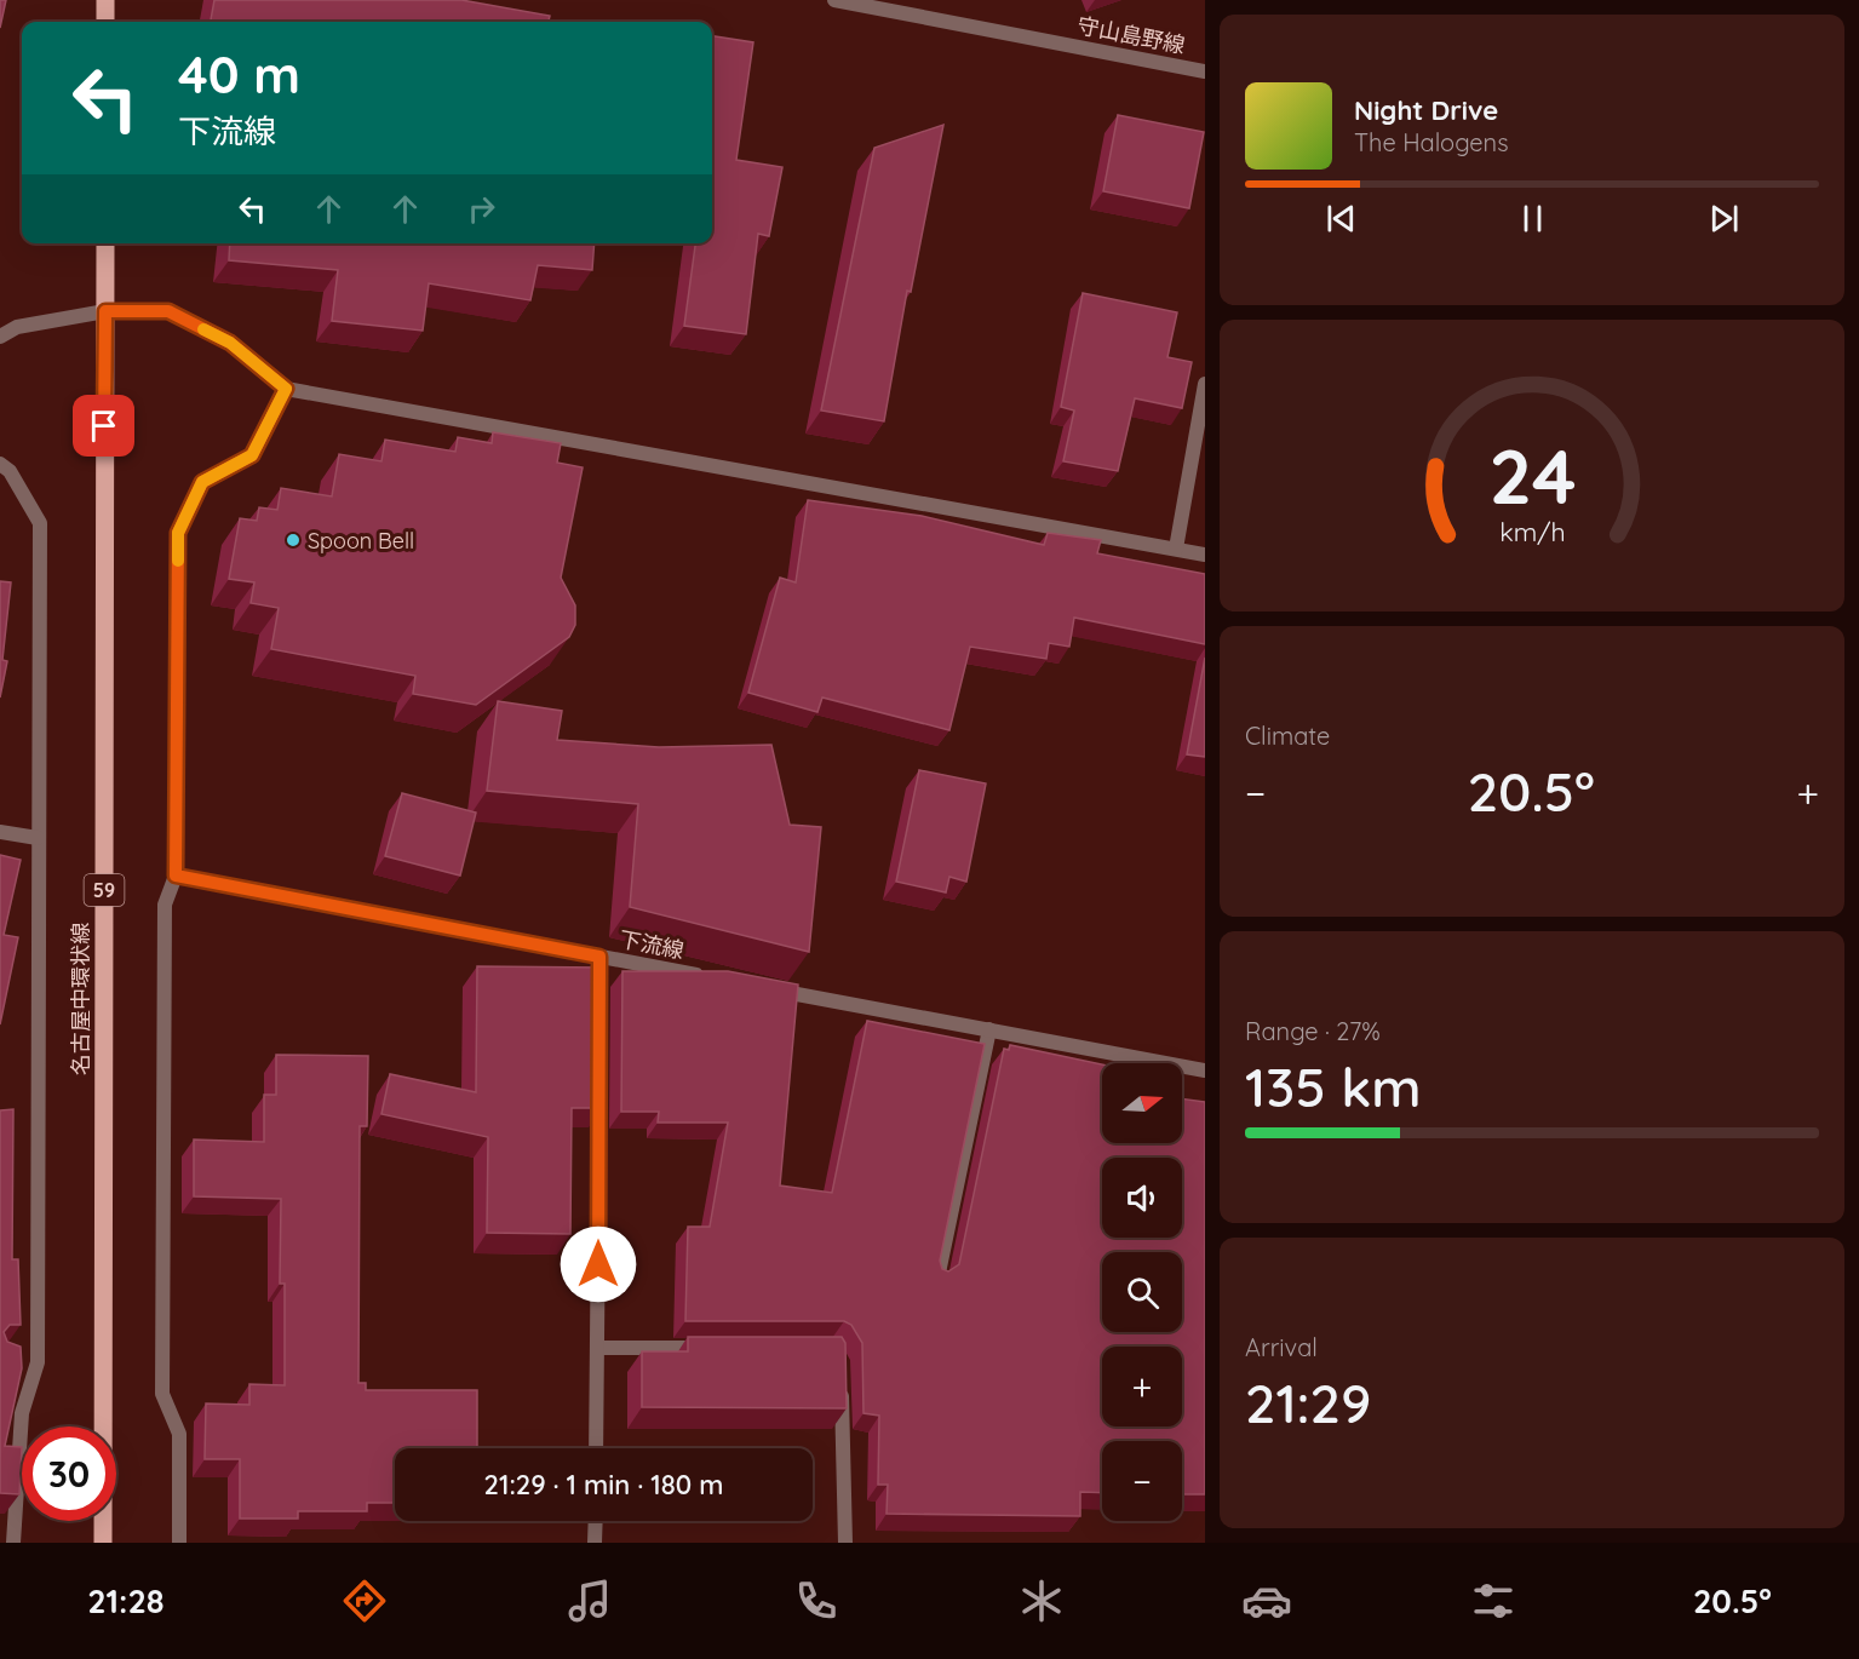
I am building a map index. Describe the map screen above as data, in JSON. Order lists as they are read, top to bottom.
{
  "streets": {
    "main road": ["59", "名古屋中環状線"],
    "street": ["守山島野線", "下流線"]
  },
  "places": ["Spoon Bell"],
  "north": "right",
  "page": {
    "turn": ["40 m", "下流線"],
    "song": ["Night Drive", "The Halogens"],
    "tile": [
      "Climate",
      ["Range · 27%", "135 km"],
      ["Arrival", "21:29"]
    ],
    "heat": ["−", "20.5°", "+"],
    "map_buttons": ["+", "−"],
    "limit": "30",
    "trip": "21:29 · 1 min · 180 m",
    "tabs": ["21:28", "20.5°"],
    "gauge": ["24", "km/h"]
  }
}
